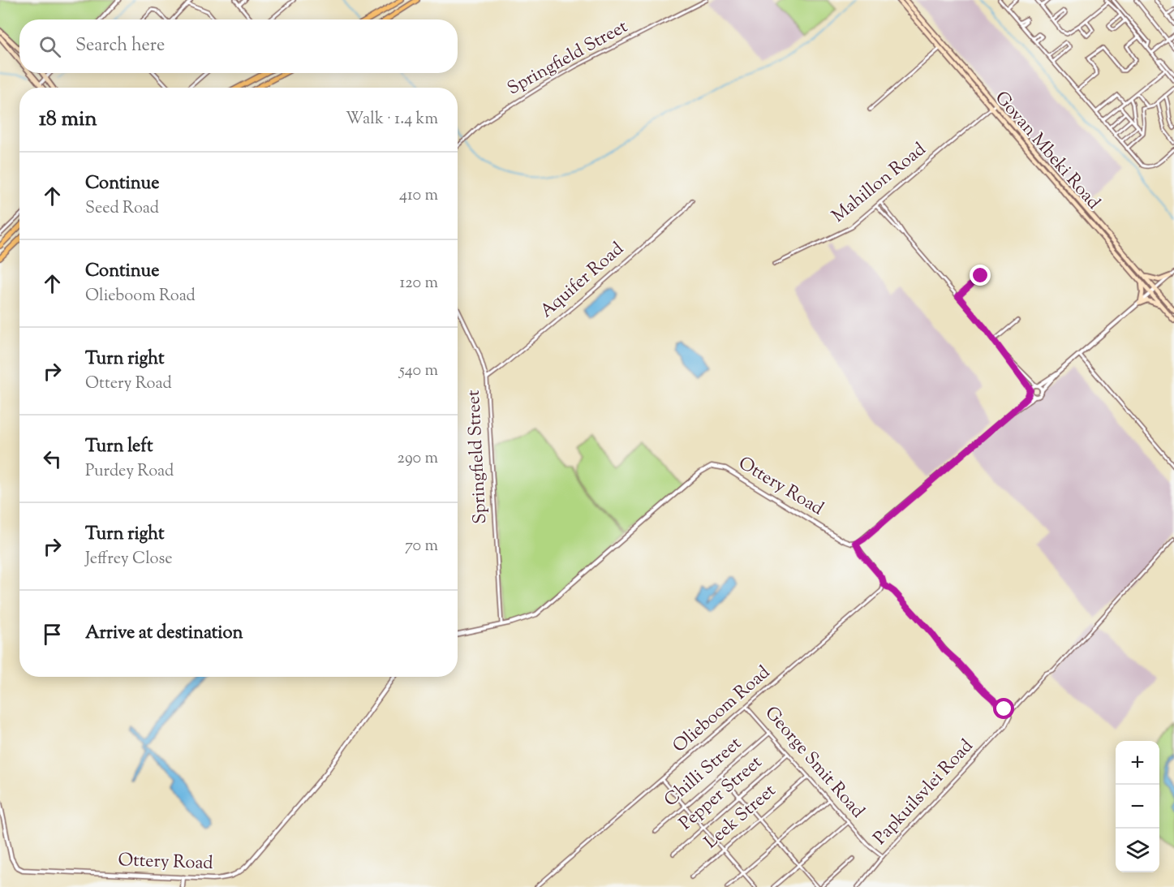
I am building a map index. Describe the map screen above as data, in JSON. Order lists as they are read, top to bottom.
{
  "streets": {
    "main road": ["Govan Mbeki Road"],
    "street": [
      "Springfield Street",
      "Mahillon Road",
      "Aquifer Road",
      "Ottery Road",
      "Olieboom Road",
      "George Smit Road",
      "Chilli Street",
      "Papkuilsvlei Road",
      "Pepper Street",
      "Leek Street"
    ]
  },
  "crossings": [
    ["Springfield Street", "Aquifer Road"],
    ["Springfield Street", "Ottery Road"],
    ["Govan Mbeki Road", "Mahillon Road"],
    ["Olieboom Road", "George Smit Road"],
    ["George Smit Road", "Chilli Street"],
    ["George Smit Road", "Papkuilsvlei Road"],
    ["George Smit Road", "Pepper Street"],
    ["George Smit Road", "Leek Street"]
  ],
  "page": {
    "search": "Search here",
    "heading": ["18 min", "Walk · 1.4 km"],
    "list": [
      ["Continue", "Seed Road", "410 m"],
      ["Continue", "Olieboom Road", "120 m"],
      ["Turn right", "Ottery Road", "540 m"],
      ["Turn left", "Purdey Road", "290 m"],
      ["Turn right", "Jeffrey Close", "70 m"],
      "Arrive at destination"
    ],
    "map_buttons": ["+", "−"]
  }
}
